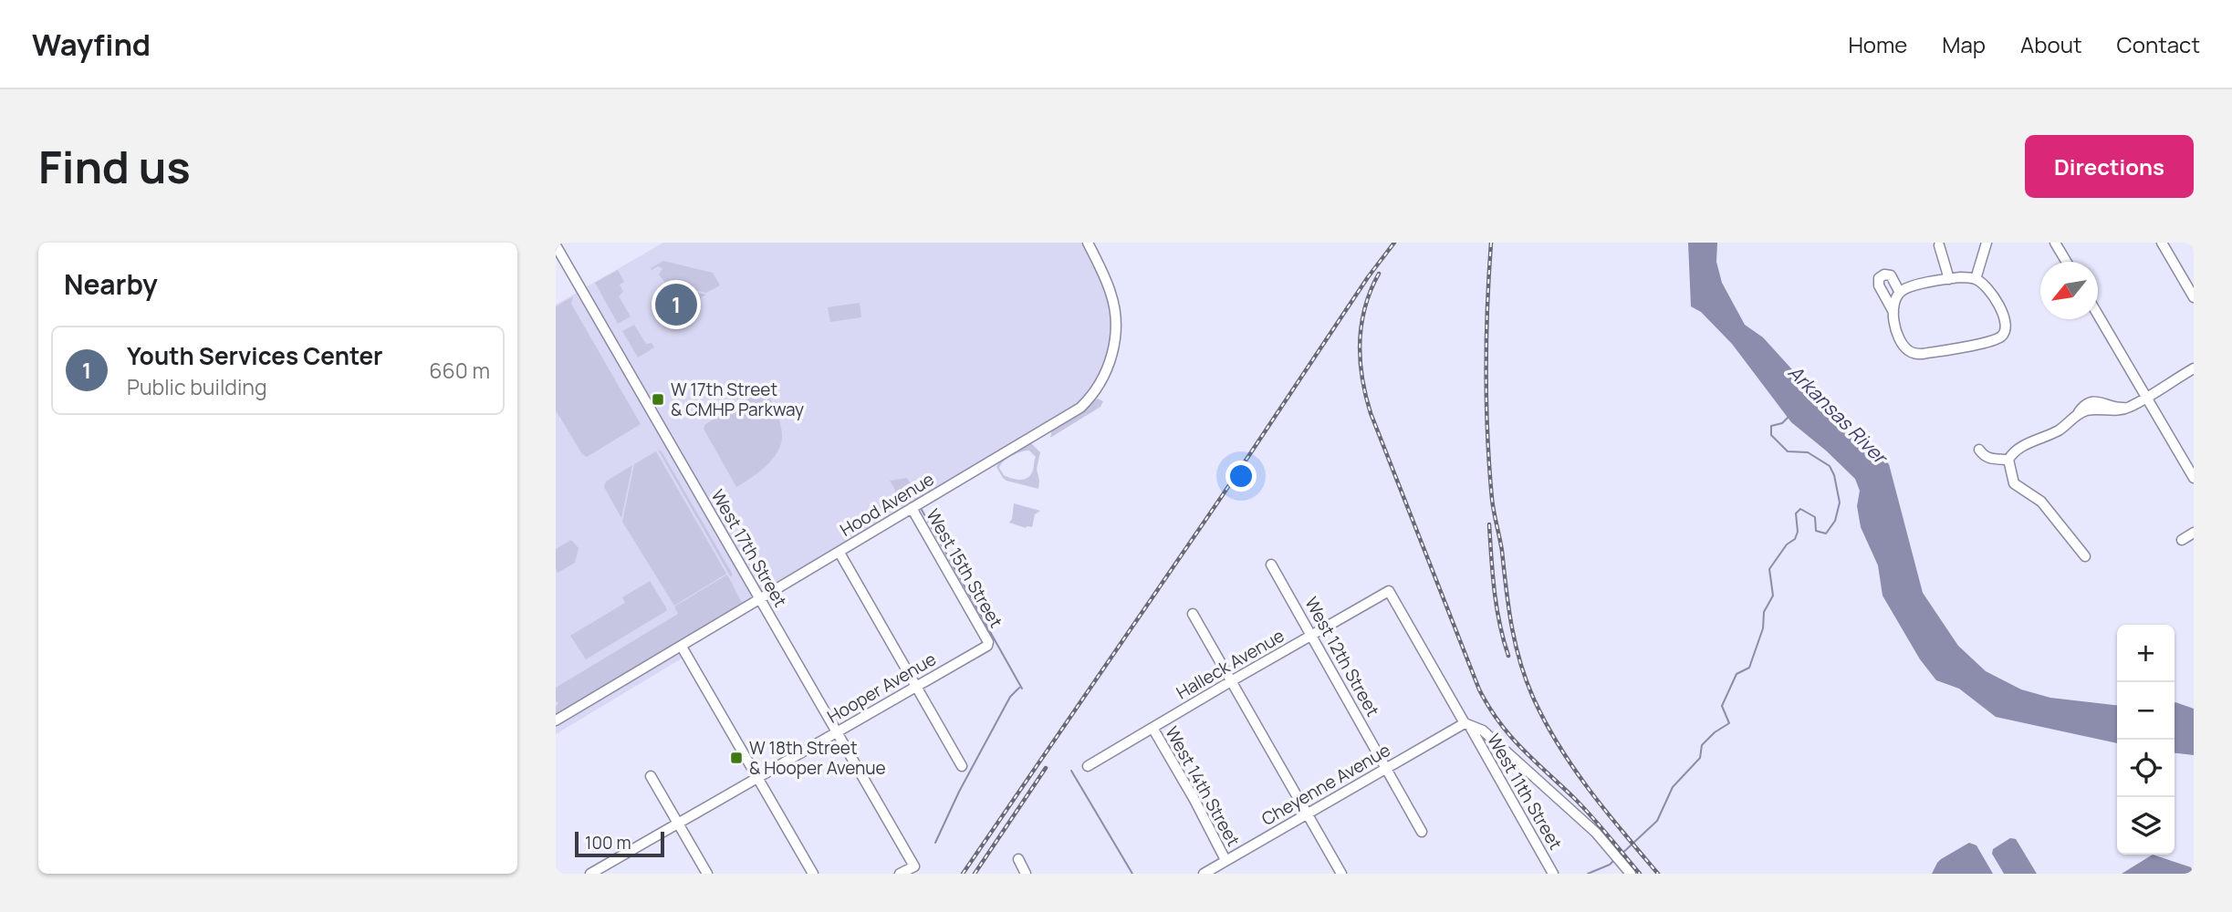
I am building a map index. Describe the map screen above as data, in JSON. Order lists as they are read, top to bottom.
{
  "streets": {
    "street": [
      "Hood Avenue",
      "West 17th Street",
      "West 15th Street",
      "West 12th Street",
      "Halleck Avenue",
      "Hooper Avenue",
      "Cheyenne Avenue",
      "West 14th Street",
      "West 11th Street"
    ]
  },
  "crossings": [
    ["Hood Avenue", "West 17th Street"],
    ["Hood Avenue", "West 15th Street"],
    ["West 17th Street", "Hooper Avenue"],
    ["West 15th Street", "Hooper Avenue"],
    ["West 12th Street", "Halleck Avenue"],
    ["West 12th Street", "Cheyenne Avenue"],
    ["Halleck Avenue", "West 14th Street"],
    ["Halleck Avenue", "West 11th Street"],
    ["Cheyenne Avenue", "West 14th Street"],
    ["Cheyenne Avenue", "West 11th Street"]
  ],
  "water": ["Arkansas River"],
  "places": {
    "transit": ["W 17th Street & CMHP Parkway", "W 18th Street & Hooper Avenue"]
  },
  "scale_bar": "100 m",
  "north": "bottom left",
  "page": {
    "header": "Wayfind",
    "nav": [
      "Home",
      "Map",
      "About",
      "Contact"
    ],
    "buttons": "Directions",
    "title": "Find us",
    "heading": "Nearby",
    "pins": "1",
    "list": [
      {
        "mark": "1",
        "name": "Youth Services Center",
        "note": "Public building",
        "value": "660 m"
      }
    ],
    "map_buttons": ["+", "−"],
    "scale": "100 m"
  }
}
